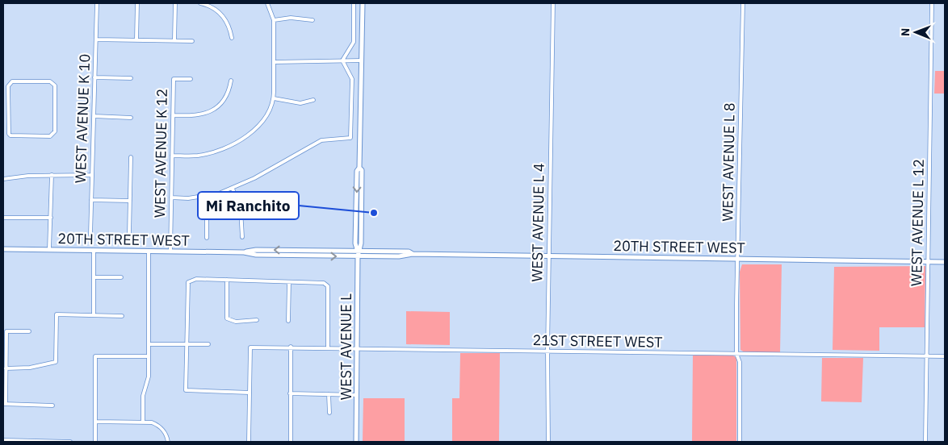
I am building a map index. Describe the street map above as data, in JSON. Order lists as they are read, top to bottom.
{
  "streets": {
    "main road": ["20TH STREET WEST", "WEST AVENUE L"],
    "street": [
      "WEST AVENUE K 10",
      "WEST AVENUE K 12",
      "WEST AVENUE L 8",
      "WEST AVENUE L 4",
      "WEST AVENUE L 12",
      "21ST STREET WEST"
    ]
  },
  "crossings": [
    ["WEST AVENUE K 12", "20TH STREET WEST"],
    ["WEST AVENUE L 8", "20TH STREET WEST"],
    ["WEST AVENUE L 8", "21ST STREET WEST"],
    ["WEST AVENUE L 4", "20TH STREET WEST"],
    ["WEST AVENUE L 4", "21ST STREET WEST"],
    ["WEST AVENUE L 12", "20TH STREET WEST"],
    ["WEST AVENUE L 12", "21ST STREET WEST"],
    ["20TH STREET WEST", "WEST AVENUE L"],
    ["21ST STREET WEST", "WEST AVENUE L"]
  ],
  "places": ["Mi Ranchito"],
  "north": "left"
}
